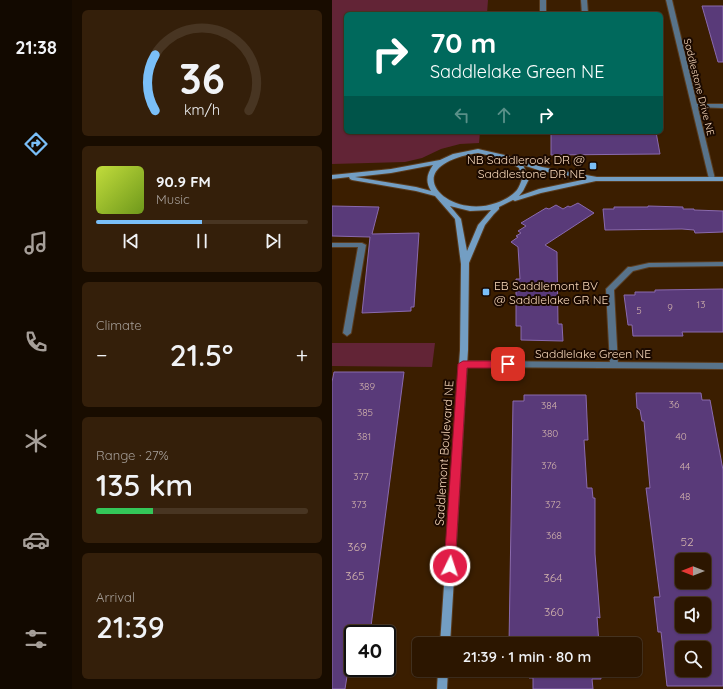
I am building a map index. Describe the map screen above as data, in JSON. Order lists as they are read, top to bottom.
{
  "streets": {
    "street": ["Saddlestone Drive NE", "Saddlelake Green NE", "Saddlemont Boulevard NE"]
  },
  "crossings": [
    ["Saddlelake Green NE", "Saddlemont Boulevard NE"]
  ],
  "places": {
    "transit": ["NB Saddlerook DR @ Saddlestone DR NE", "EB Saddlemont BV @ Saddlelake GR NE"]
  },
  "house_numbers": [
    "13",
    "9",
    "5",
    "389",
    "36",
    "384",
    "385",
    "380",
    "381",
    "40",
    "376",
    "44",
    "377",
    "48",
    "373",
    "372",
    "368",
    "52",
    "369",
    "365",
    "364",
    "360"
  ],
  "north": "left",
  "page": {
    "tabs": "21:38",
    "turn": ["70 m", "Saddlelake Green NE"],
    "song": ["90.9 FM", "Music"],
    "tile": [
      "Climate",
      ["Range · 27%", "135 km"],
      ["Arrival", "21:39"]
    ],
    "heat": ["−", "21.5°", "+"],
    "limit": "40",
    "trip": "21:39 · 1 min · 80 m",
    "gauge": ["36", "km/h"]
  }
}
